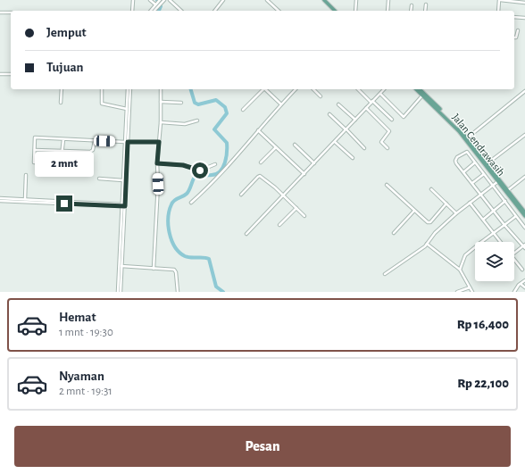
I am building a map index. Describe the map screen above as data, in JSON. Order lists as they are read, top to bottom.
{
  "streets": {
    "main road": ["Jalan Cendrawasih"]
  },
  "page": {
    "banner": ["Jemput", "Tujuan"],
    "bubble": "2 mnt",
    "list": [
      {
        "name": "Hemat",
        "note": "1 mnt · 19:30",
        "value": "Rp 16,400"
      },
      {
        "name": "Nyaman",
        "note": "2 mnt · 19:31",
        "value": "Rp 22,100"
      }
    ],
    "buttons": "Pesan"
  }
}
